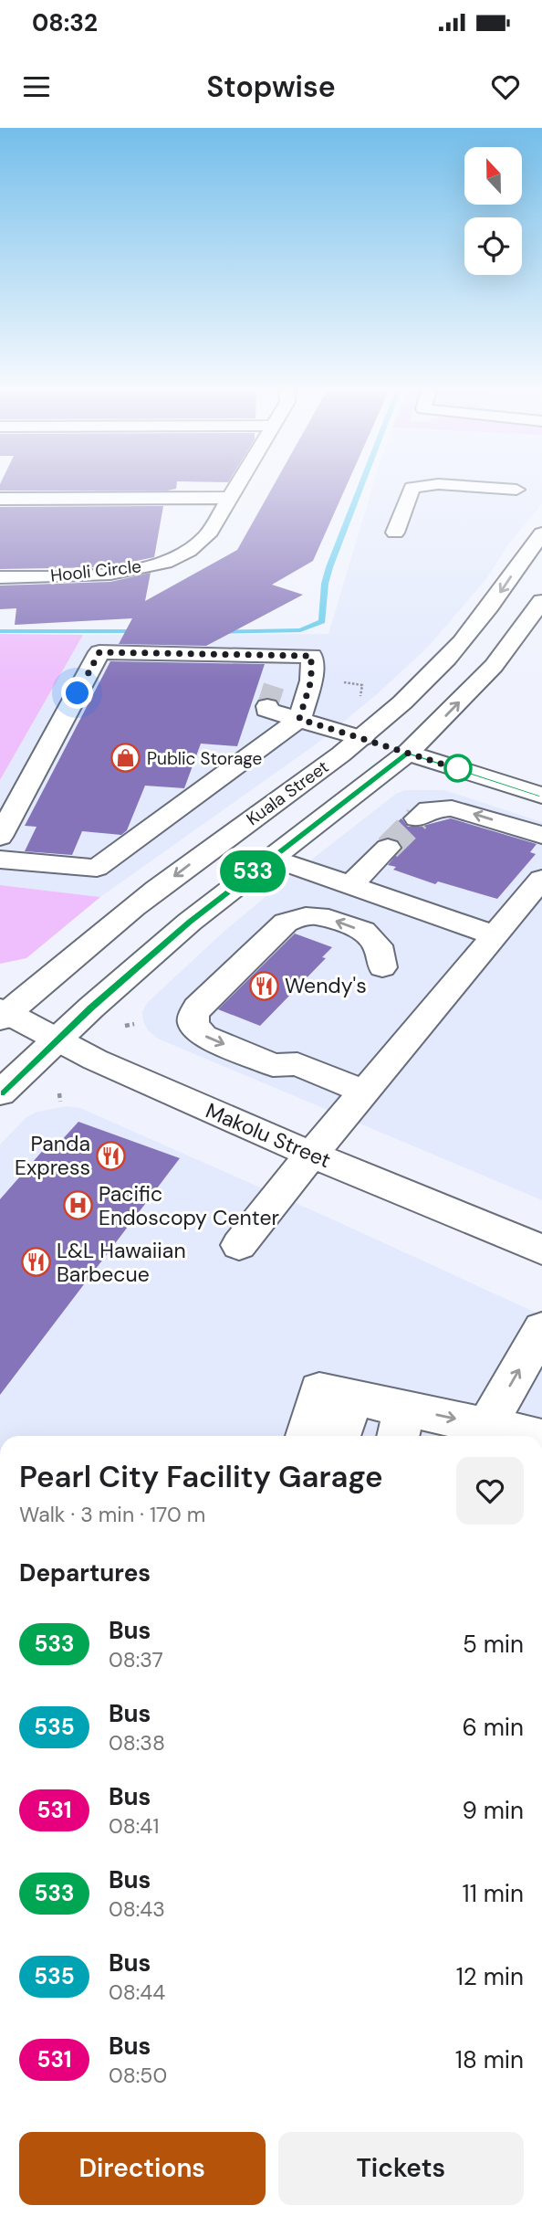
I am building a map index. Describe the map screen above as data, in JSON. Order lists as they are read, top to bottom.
{
  "streets": {
    "main road": ["Hooli Circle", "Kuala Street", "Makolu Street"]
  },
  "crossings": [
    ["Kuala Street", "Makolu Street"]
  ],
  "places": {
    "shop": ["Public Storage"],
    "restaurant": ["Wendy's", "Panda Express", "L&L Hawaiian Barbecue"],
    "hospital": ["Pacific Endoscopy Center"]
  },
  "lines": ["bus line 533"],
  "north": "top",
  "page": {
    "status": "08:32",
    "header": "Stopwise",
    "on_map": "533",
    "heading": [
      ["Pearl City Facility Garage", "Walk · 3 min · 170 m"],
      "Departures"
    ],
    "list": [
      {
        "mark": "533",
        "name": "Bus",
        "note": "08:37",
        "value": "5 min"
      },
      {
        "mark": "535",
        "name": "Bus",
        "note": "08:38",
        "value": "6 min"
      },
      {
        "mark": "531",
        "name": "Bus",
        "note": "08:41",
        "value": "9 min"
      },
      {
        "mark": "533",
        "name": "Bus",
        "note": "08:43",
        "value": "11 min"
      },
      {
        "mark": "535",
        "name": "Bus",
        "note": "08:44",
        "value": "12 min"
      },
      {
        "mark": "531",
        "name": "Bus",
        "note": "08:50",
        "value": "18 min"
      }
    ],
    "buttons": ["Directions", "Tickets"]
  }
}
